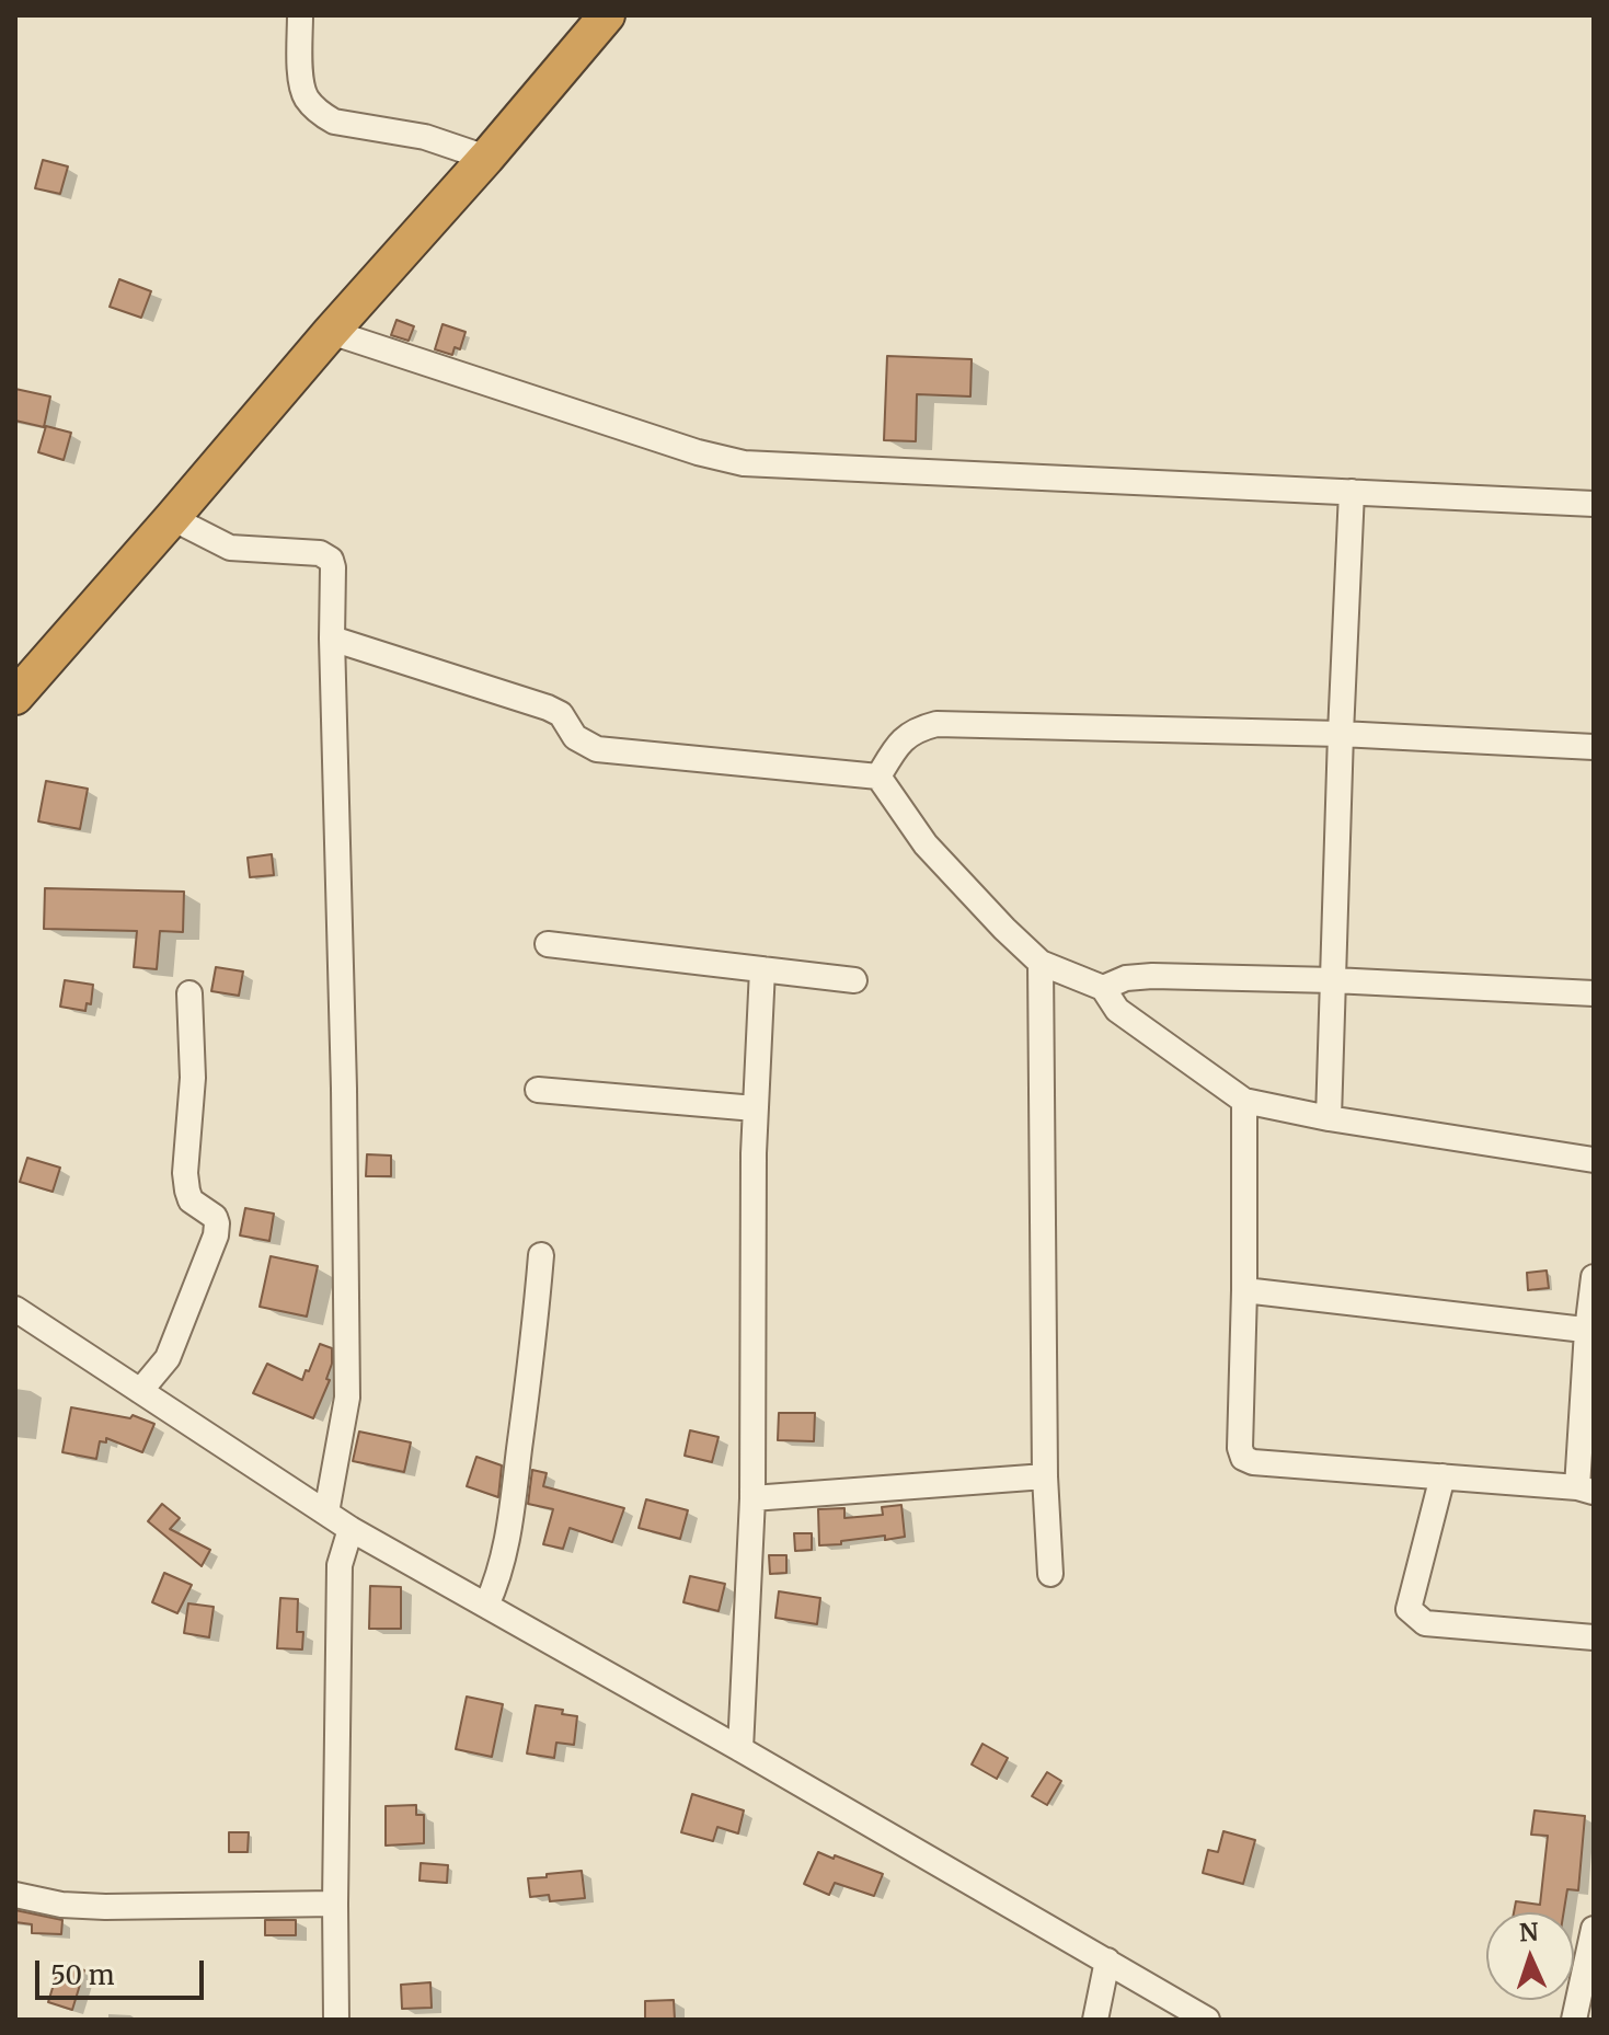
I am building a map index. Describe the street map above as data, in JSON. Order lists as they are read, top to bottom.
{
  "scale_bar": "50 m",
  "north": "top"
}
